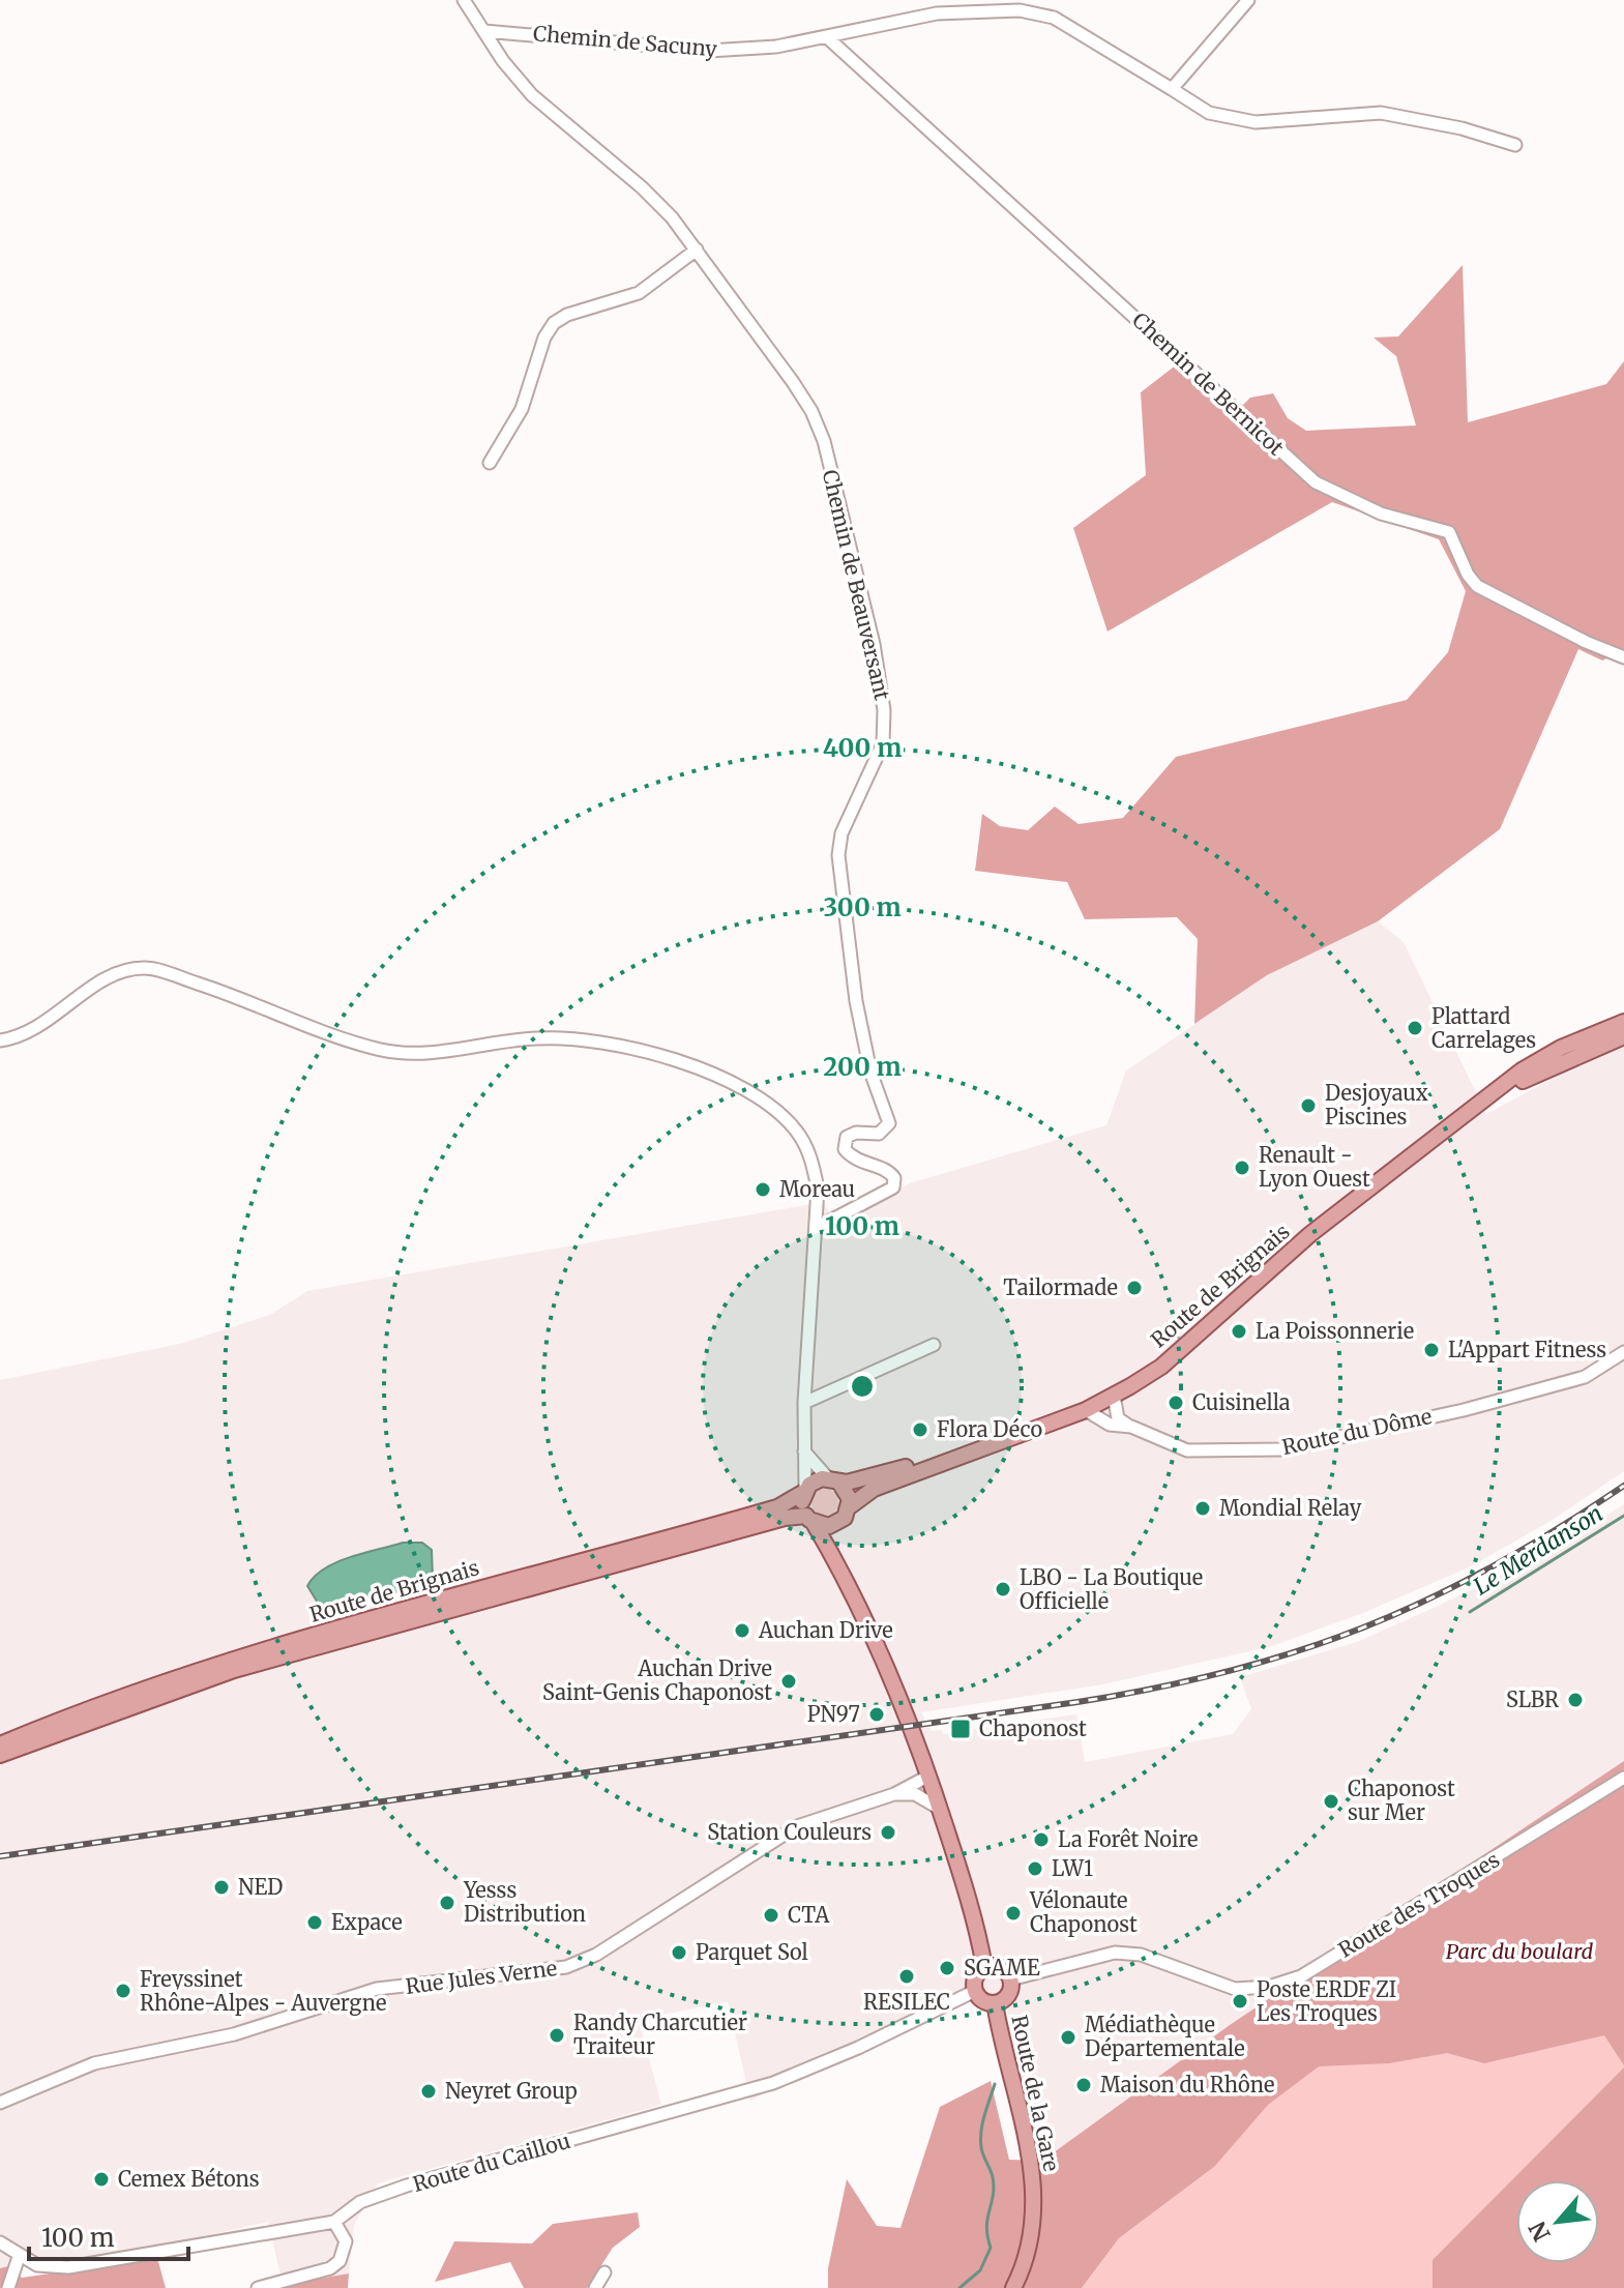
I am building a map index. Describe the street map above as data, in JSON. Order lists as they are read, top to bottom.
{
  "streets": {
    "main road": ["Route de Brignais", "Route de la Gare"],
    "street": [
      "Chemin de Sacuny",
      "Chemin de Bernicot",
      "Chemin de Beauversant",
      "Route du Dôme",
      "Route des Troques",
      "Rue Jules Verne",
      "Route du Caillou"
    ]
  },
  "crossings": [
    ["Chemin de Sacuny", "Chemin de Bernicot"],
    ["Chemin de Sacuny", "Chemin de Beauversant"],
    ["Route de Brignais", "Route du Dôme"],
    ["Route des Troques", "Route de la Gare"],
    ["Route des Troques", "Route du Caillou"],
    ["Route de la Gare", "Route du Caillou"]
  ],
  "water": ["Le Merdanson"],
  "parks": ["Parc du boulard"],
  "places": {
    "other": [
      "Plattard Carrelages",
      "Desjoyaux Piscines",
      "Renault - Lyon Ouest",
      "Moreau",
      "Tailormade",
      "La Poissonnerie",
      "L'Appart Fitness",
      "Cuisinella",
      "Flora Déco",
      "Mondial Relay",
      "LBO - La Boutique Officielle",
      "Auchan Drive",
      "Auchan Drive Saint-Genis Chaponost",
      "SLBR",
      "PN97",
      "Chaponost sur Mer",
      "Station Couleurs",
      "La Forêt Noire",
      "LW1",
      "NED",
      "Yesss Distribution",
      "Vélonaute Chaponost",
      "CTA",
      "Expace",
      "Parquet Sol",
      "SGAME",
      "RESILEC",
      "Freyssinet Rhône-Alpes - Auvergne",
      "Poste ERDF ZI Les Troques",
      "Randy Charcutier Traiteur",
      "Médiathèque Départementale",
      "Maison du Rhône",
      "Neyret Group",
      "Cemex Bétons"
    ],
    "transit": ["Chaponost"]
  },
  "scale_bar": "100 m",
  "north": "bottom left",
  "rings": [
    "400 m",
    "300 m",
    "200 m",
    "100 m"
  ]
}
